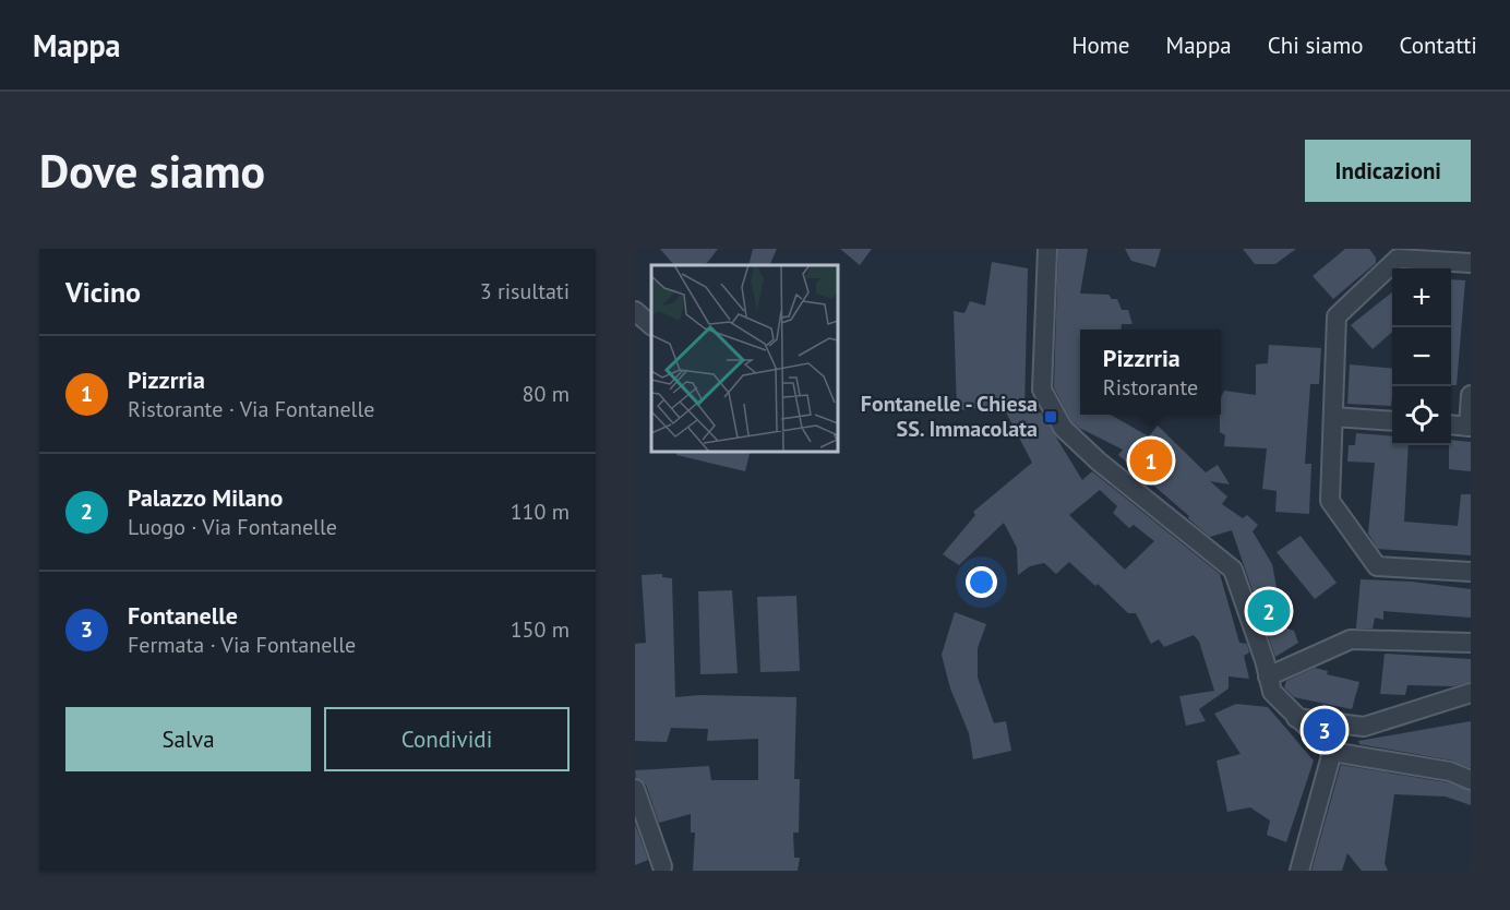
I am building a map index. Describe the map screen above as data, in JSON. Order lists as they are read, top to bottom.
{
  "places": {
    "transit": ["Fontanelle - Chiesa SS. Immacolata"]
  },
  "page": {
    "header": "Mappa",
    "nav": [
      "Home",
      "Mappa",
      "Chi siamo",
      "Contatti"
    ],
    "buttons": [
      "Indicazioni",
      ["Salva", "Condividi"]
    ],
    "title": "Dove siamo",
    "heading": ["Vicino", "3 risultati"],
    "map_buttons": ["+", "−"],
    "popup": ["Pizzrria", "Ristorante"],
    "list": [
      {
        "mark": "1",
        "name": "Pizzrria",
        "note": "Ristorante · Via Fontanelle",
        "value": "80 m"
      },
      {
        "mark": "2",
        "name": "Palazzo Milano",
        "note": "Luogo · Via Fontanelle",
        "value": "110 m"
      },
      {
        "mark": "3",
        "name": "Fontanelle",
        "note": "Fermata · Via Fontanelle",
        "value": "150 m"
      }
    ],
    "pins": ["1", "2", "3"]
  }
}
